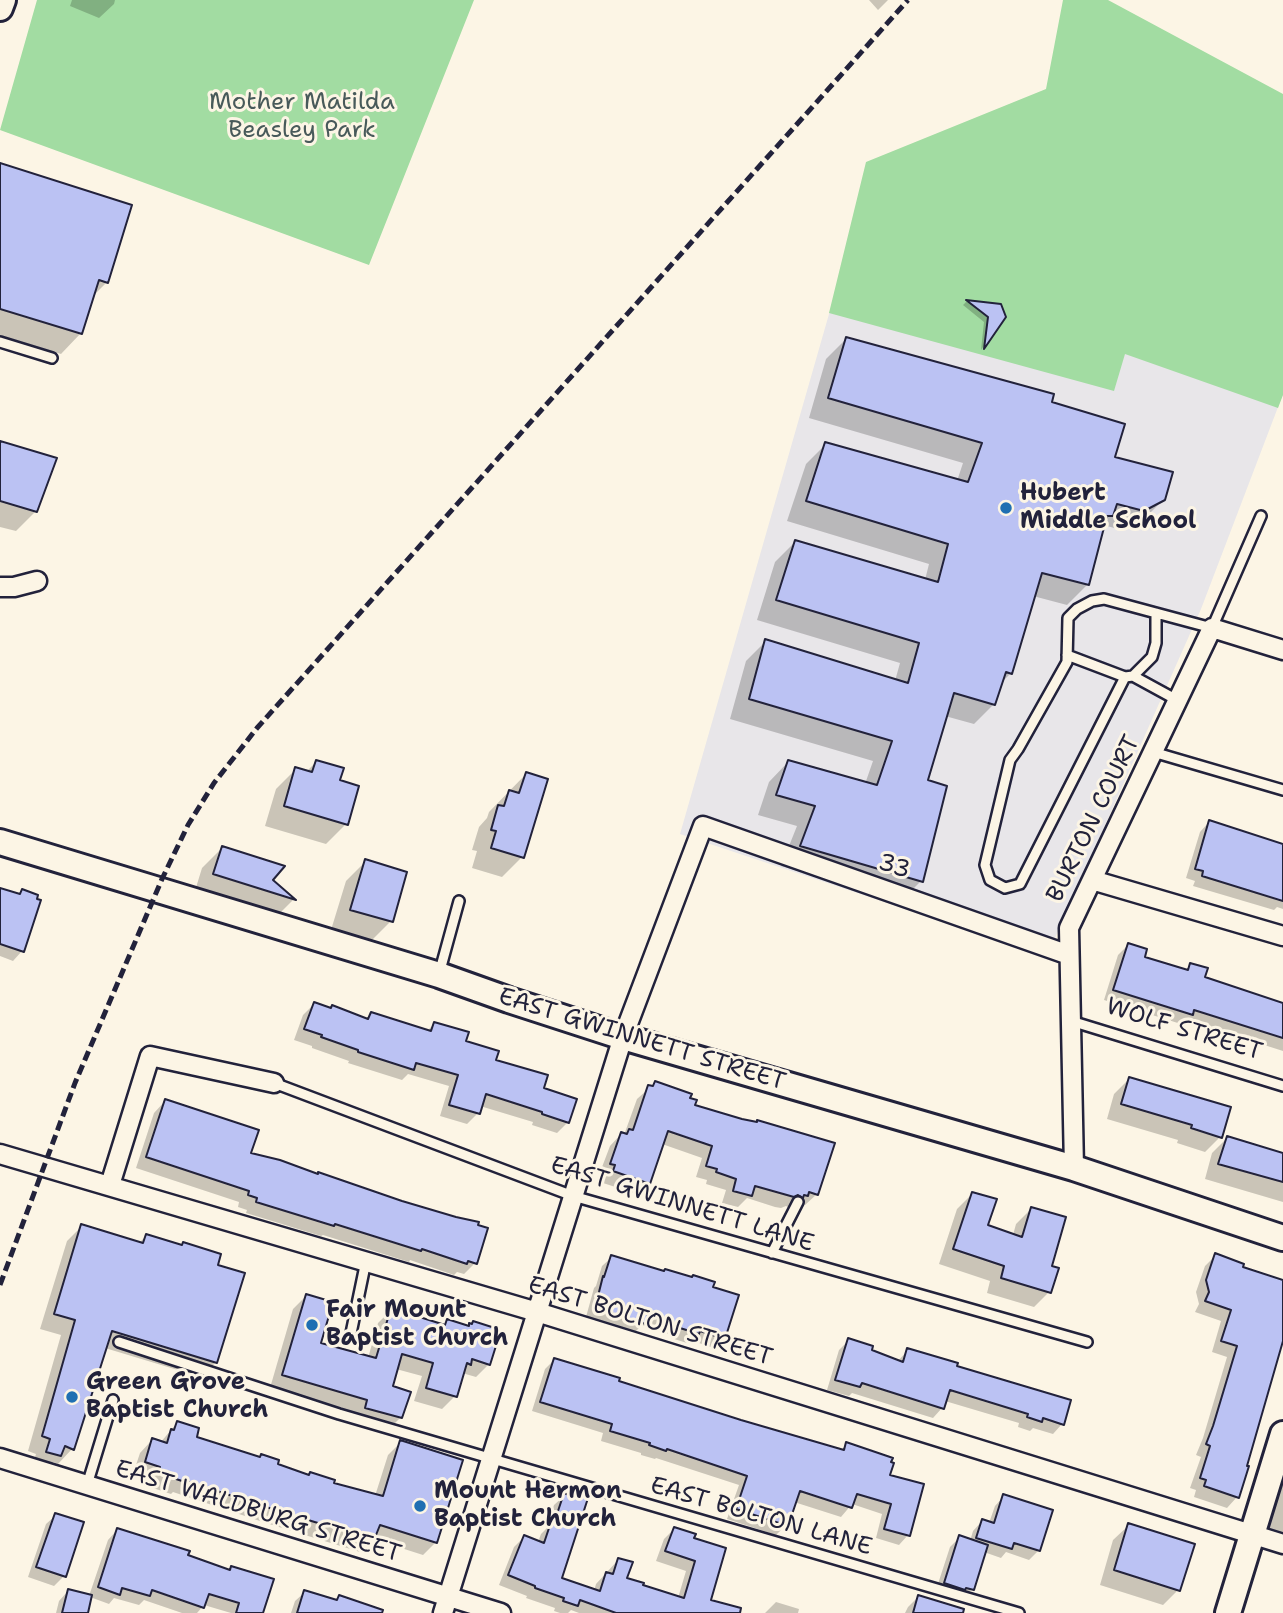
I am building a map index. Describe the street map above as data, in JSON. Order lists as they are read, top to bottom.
{
  "streets": {
    "main road": ["EAST GWINNETT STREET"],
    "street": [
      "BURTON COURT",
      "33",
      "EAST BOLTON STREET",
      "EAST WALDBURG STREET"
    ],
    "lane": ["WOLF STREET", "EAST GWINNETT LANE", "EAST BOLTON LANE"]
  },
  "crossings": [
    ["BURTON COURT", "33"],
    ["BURTON COURT", "WOLF STREET"],
    ["BURTON COURT", "EAST GWINNETT STREET"],
    ["33", "EAST GWINNETT STREET"]
  ],
  "parks": ["Mother Matilda Beasley Park"],
  "places": [
    "Hubert Middle School",
    "Fair Mount Baptist Church",
    "Green Grove Baptist Church",
    "Mount Hermon Baptist Church"
  ]
}
